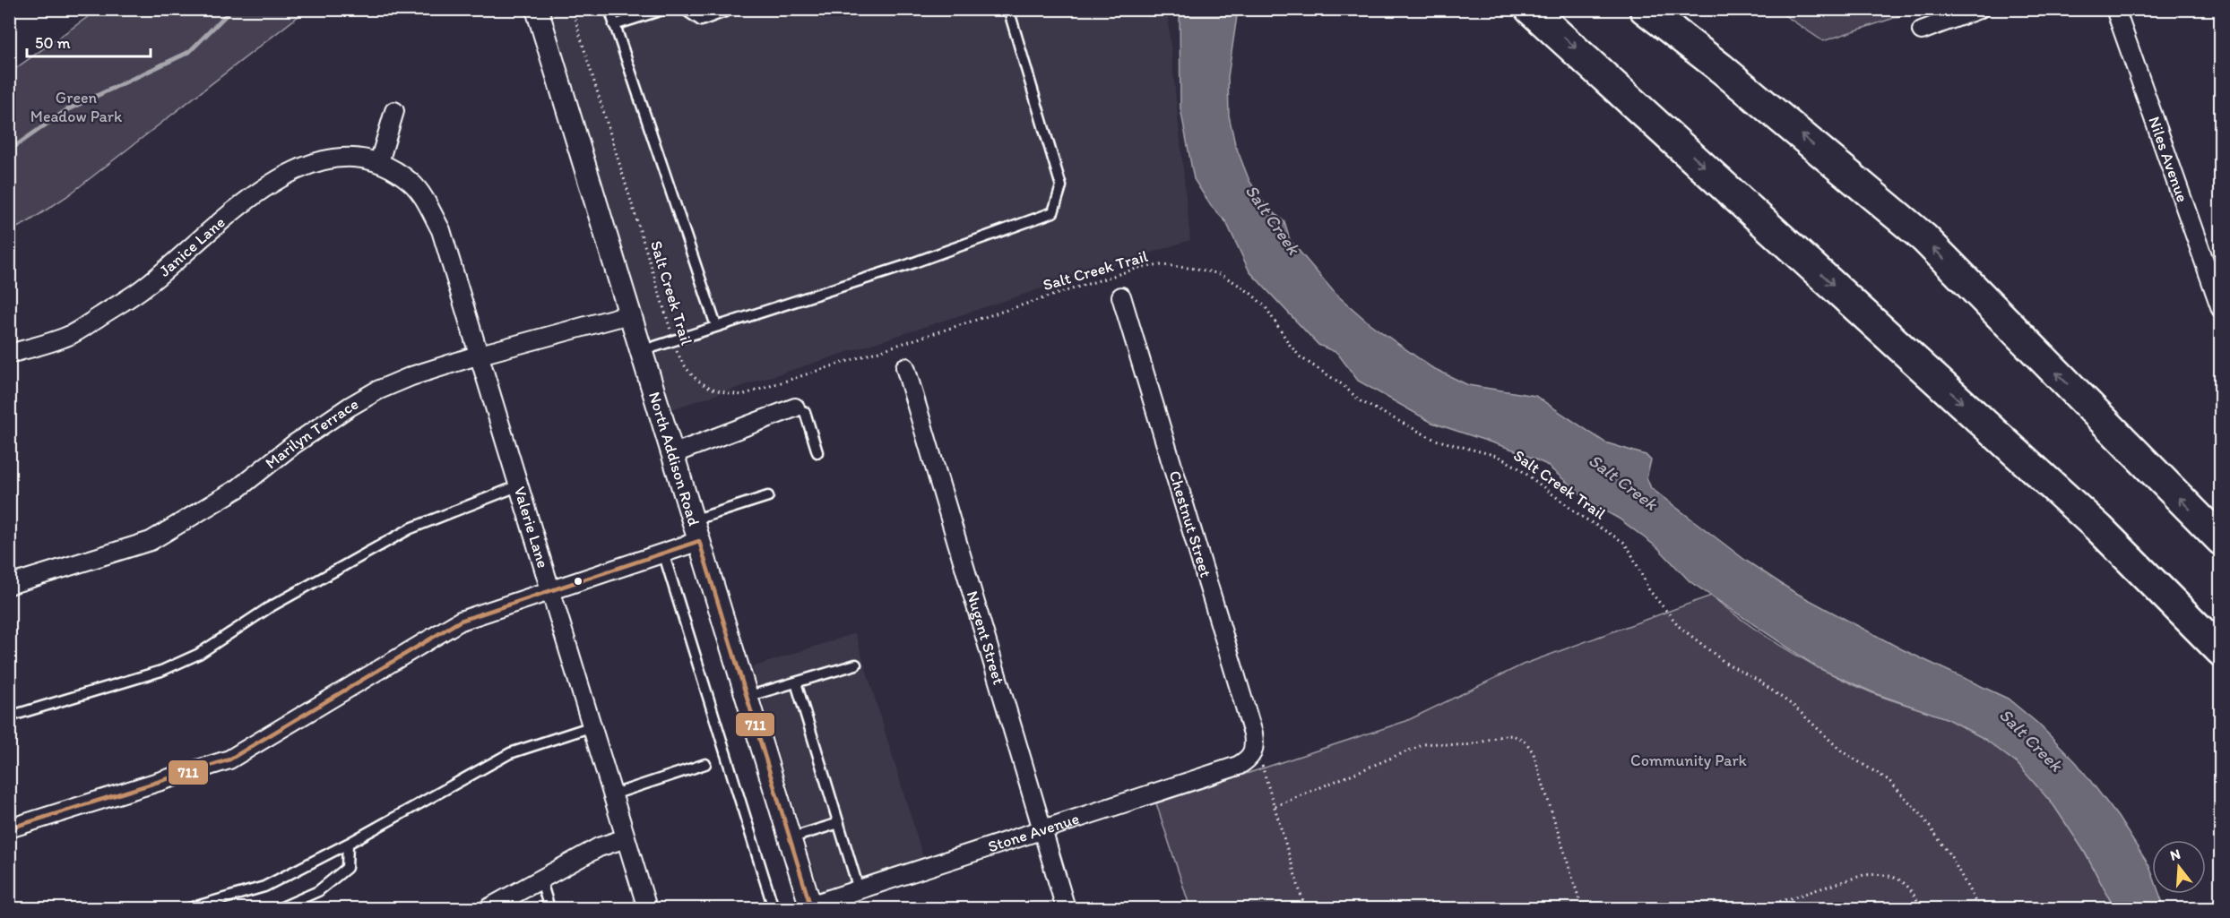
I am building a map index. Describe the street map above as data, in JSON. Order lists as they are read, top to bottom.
{
  "streets": {
    "street": [
      "Niles Avenue",
      "Janice Lane",
      "Marilyn Terrace",
      "North Addison Road",
      "Chestnut Street",
      "Valerie Lane",
      "Nugent Street",
      "Stone Avenue"
    ],
    "path": ["Salt Creek Trail"]
  },
  "crossings": [
    ["Janice Lane", "Valerie Lane"],
    ["Marilyn Terrace", "North Addison Road"],
    ["Marilyn Terrace", "Valerie Lane"],
    ["North Addison Road", "Stone Avenue"],
    ["Chestnut Street", "Stone Avenue"],
    ["Nugent Street", "Stone Avenue"]
  ],
  "water": ["Salt Creek"],
  "parks": ["Green Meadow Park", "Community Park"],
  "lines": ["transit line 711"],
  "scale_bar": "50 m",
  "north": "top"
}
